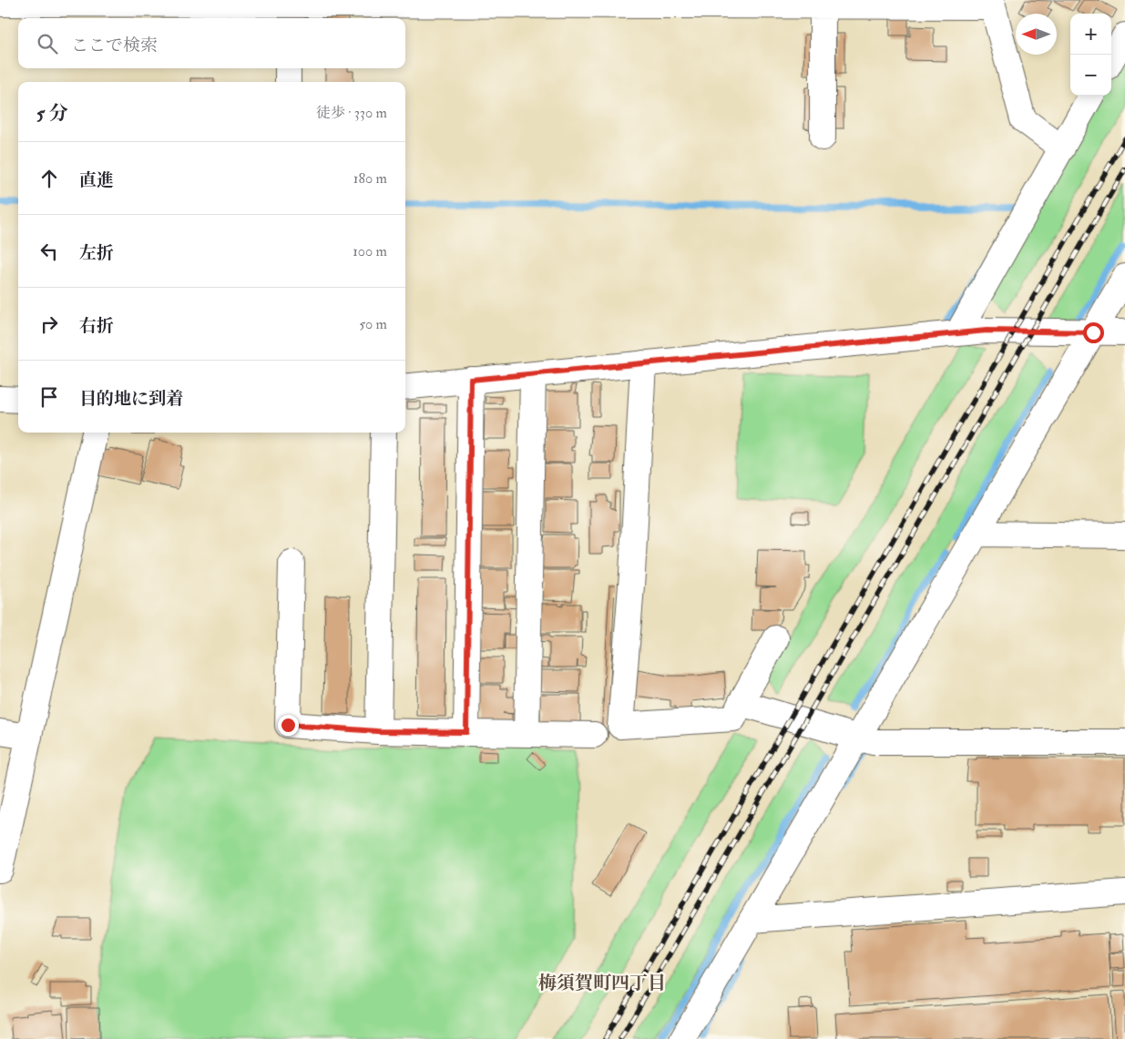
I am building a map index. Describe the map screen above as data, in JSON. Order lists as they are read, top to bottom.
{
  "districts": ["梅須賀町四丁目"],
  "north": "left",
  "page": {
    "map_buttons": ["+", "−"],
    "search": "ここで検索",
    "heading": ["5 分", "徒歩 · 330 m"],
    "list": [
      ["直進", "180 m"],
      ["左折", "100 m"],
      ["右折", "50 m"],
      "目的地に到着"
    ]
  }
}
